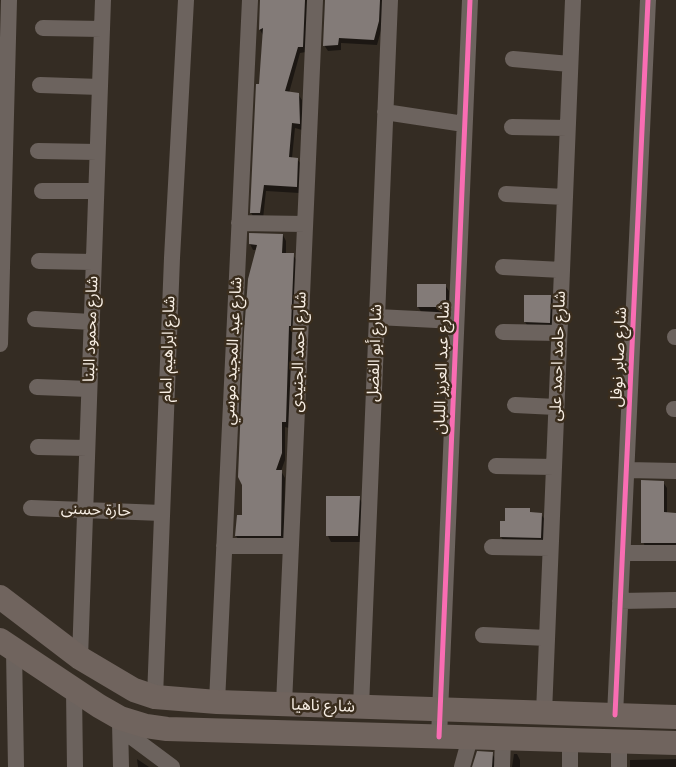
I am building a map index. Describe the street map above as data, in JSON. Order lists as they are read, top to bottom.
{
  "streets": {
    "main road": ["شارع ناهيا"],
    "street": [
      "شارع محمود البنا",
      "شارع ابراهيم امام",
      "شارع عبد المجيد موسي",
      "شارع احمد الجنيدى",
      "شارع أبو الفضل",
      "شارع حامد احمد على",
      "شارع صابر نوفل",
      "شارع عبد العزيز اللبان",
      "حارة حسنى"
    ]
  },
  "crossings": [
    ["شارع محمود البنا", "حارة حسنى"],
    ["شارع محمود البنا", "شارع ناهيا"],
    ["شارع ابراهيم امام", "حارة حسنى"],
    ["شارع ابراهيم امام", "شارع ناهيا"],
    ["شارع عبد المجيد موسي", "شارع ناهيا"],
    ["شارع احمد الجنيدى", "شارع ناهيا"],
    ["شارع أبو الفضل", "شارع ناهيا"],
    ["شارع حامد احمد على", "شارع ناهيا"],
    ["شارع صابر نوفل", "شارع ناهيا"],
    ["شارع عبد العزيز اللبان", "شارع ناهيا"]
  ]
}
